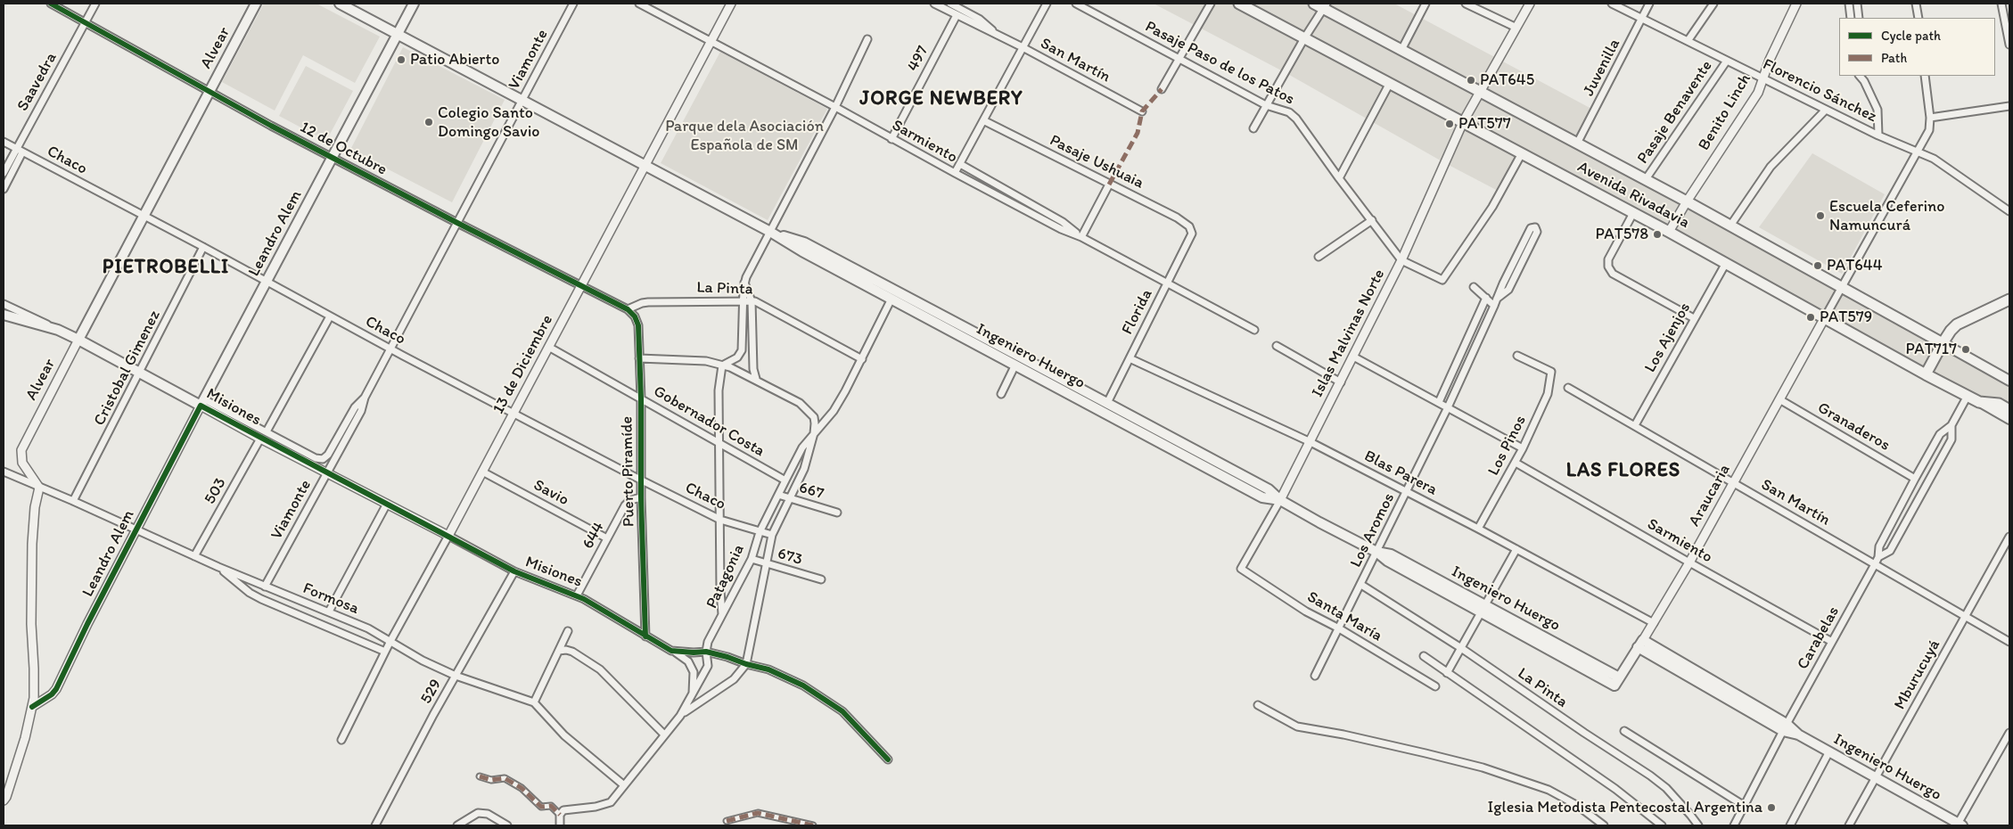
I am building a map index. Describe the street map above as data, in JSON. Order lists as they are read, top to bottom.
{
  "streets": {
    "main road": [
      "Alvear",
      "Avenida Rivadavia",
      "Leandro Alem",
      "Ingeniero Huergo",
      "Misiones",
      "Araucaria"
    ],
    "street": [
      "497",
      "Viamonte",
      "San Martín",
      "Pasaje Paso de los Patos",
      "Juvenilla",
      "Saavedra",
      "Florencio Sánchez",
      "Pasaje Benavente",
      "Benito Linch",
      "Sarmiento",
      "12 de Octubre",
      "Chaco",
      "Pasaje Ushuaia",
      "La Pinta",
      "Florida",
      "Islas Malvinas Norte",
      "Los Ajenjos",
      "13 de Diciembre",
      "Cristobal Gimenez",
      "Gobernador Costa",
      "Granaderos",
      "Los Pinos",
      "Puerto Piramíde",
      "Blas Parera",
      "503",
      "667",
      "Savio",
      "Los Aromos",
      "644",
      "673",
      "Patagonia",
      "Formosa",
      "Santa María",
      "Carabelas",
      "Mburucuyá",
      "529"
    ]
  },
  "crossings": [
    ["Alvear", "12 de Octubre"],
    ["Alvear", "Chaco"],
    ["Alvear", "Misiones"],
    ["Alvear", "Formosa"],
    ["497", "San Martín"],
    ["497", "Sarmiento"],
    ["Viamonte", "12 de Octubre"],
    ["Viamonte", "Chaco"],
    ["Viamonte", "Ingeniero Huergo"],
    ["Viamonte", "Misiones"],
    ["Viamonte", "Formosa"],
    ["San Martín", "Los Ajenjos"],
    ["San Martín", "Araucaria"],
    ["San Martín", "Carabelas"],
    ["San Martín", "Mburucuyá"],
    ["Pasaje Paso de los Patos", "Avenida Rivadavia"],
    ["Pasaje Paso de los Patos", "Islas Malvinas Norte"],
    ["Juvenilla", "Florencio Sánchez"],
    ["Juvenilla", "Avenida Rivadavia"],
    ["Saavedra", "12 de Octubre"],
    ["Saavedra", "Chaco"],
    ["Florencio Sánchez", "Pasaje Benavente"],
    ["Florencio Sánchez", "Benito Linch"],
    ["Pasaje Benavente", "Avenida Rivadavia"],
    ["Benito Linch", "Avenida Rivadavia"],
    ["Sarmiento", "Florida"],
    ["Sarmiento", "13 de Diciembre"],
    ["Sarmiento", "Los Pinos"],
    ["Sarmiento", "Araucaria"],
    ["Sarmiento", "Carabelas"],
    ["12 de Octubre", "Leandro Alem"],
    ["12 de Octubre", "La Pinta"],
    ["12 de Octubre", "13 de Diciembre"],
    ["12 de Octubre", "Puerto Piramíde"],
    ["Chaco", "Leandro Alem"],
    ["Chaco", "13 de Diciembre"],
    ["Chaco", "Cristobal Gimenez"],
    ["Chaco", "Puerto Piramíde"],
    ["Chaco", "Patagonia"],
    ["Pasaje Ushuaia", "Florida"],
    ["Avenida Rivadavia", "Islas Malvinas Norte"],
    ["Avenida Rivadavia", "Los Ajenjos"],
    ["Avenida Rivadavia", "Araucaria"],
    ["Avenida Rivadavia", "Carabelas"],
    ["Leandro Alem", "Ingeniero Huergo"],
    ["Leandro Alem", "Misiones"],
    ["Leandro Alem", "Formosa"],
    ["La Pinta", "Puerto Piramíde"],
    ["La Pinta", "Los Aromos"],
    ["La Pinta", "Patagonia"],
    ["Florida", "Ingeniero Huergo"],
    ["Florida", "Blas Parera"],
    ["Islas Malvinas Norte", "Ingeniero Huergo"],
    ["Islas Malvinas Norte", "Blas Parera"],
    ["Islas Malvinas Norte", "Santa María"],
    ["Ingeniero Huergo", "13 de Diciembre"],
    ["Ingeniero Huergo", "Araucaria"],
    ["Ingeniero Huergo", "Los Aromos"],
    ["Ingeniero Huergo", "Patagonia"],
    ["Ingeniero Huergo", "Carabelas"],
    ["Ingeniero Huergo", "Mburucuyá"],
    ["13 de Diciembre", "Misiones"],
    ["13 de Diciembre", "Gobernador Costa"],
    ["13 de Diciembre", "Savio"],
    ["13 de Diciembre", "Formosa"],
    ["Cristobal Gimenez", "Misiones"],
    ["Cristobal Gimenez", "Formosa"],
    ["Misiones", "Puerto Piramíde"],
    ["Misiones", "503"],
    ["Misiones", "644"],
    ["Misiones", "Patagonia"],
    ["Misiones", "529"],
    ["Gobernador Costa", "Puerto Piramíde"],
    ["Gobernador Costa", "Patagonia"],
    ["Granaderos", "Araucaria"],
    ["Granaderos", "Carabelas"],
    ["Los Pinos", "Blas Parera"],
    ["Puerto Piramíde", "644"],
    ["Blas Parera", "Araucaria"],
    ["Blas Parera", "Los Aromos"],
    ["503", "Formosa"],
    ["667", "Patagonia"],
    ["Savio", "644"],
    ["Los Aromos", "Santa María"],
    ["673", "Patagonia"],
    ["Patagonia", "Formosa"],
    ["Formosa", "529"]
  ],
  "districts": ["JORGE NEWBERY", "PIETROBELLI", "LAS FLORES"],
  "parks": ["Parque dela Asociación Española de SM"],
  "places": [
    "Patio Abierto",
    "PAT645",
    "Colegio Santo Domingo Savio",
    "PAT577",
    "Escuela Ceferino Namuncurá",
    "PAT578",
    "PAT644",
    "PAT579",
    "PAT717",
    "Iglesia Metodista Pentecostal Argentina"
  ],
  "legend": ["Cycle path", "Path"]
}
